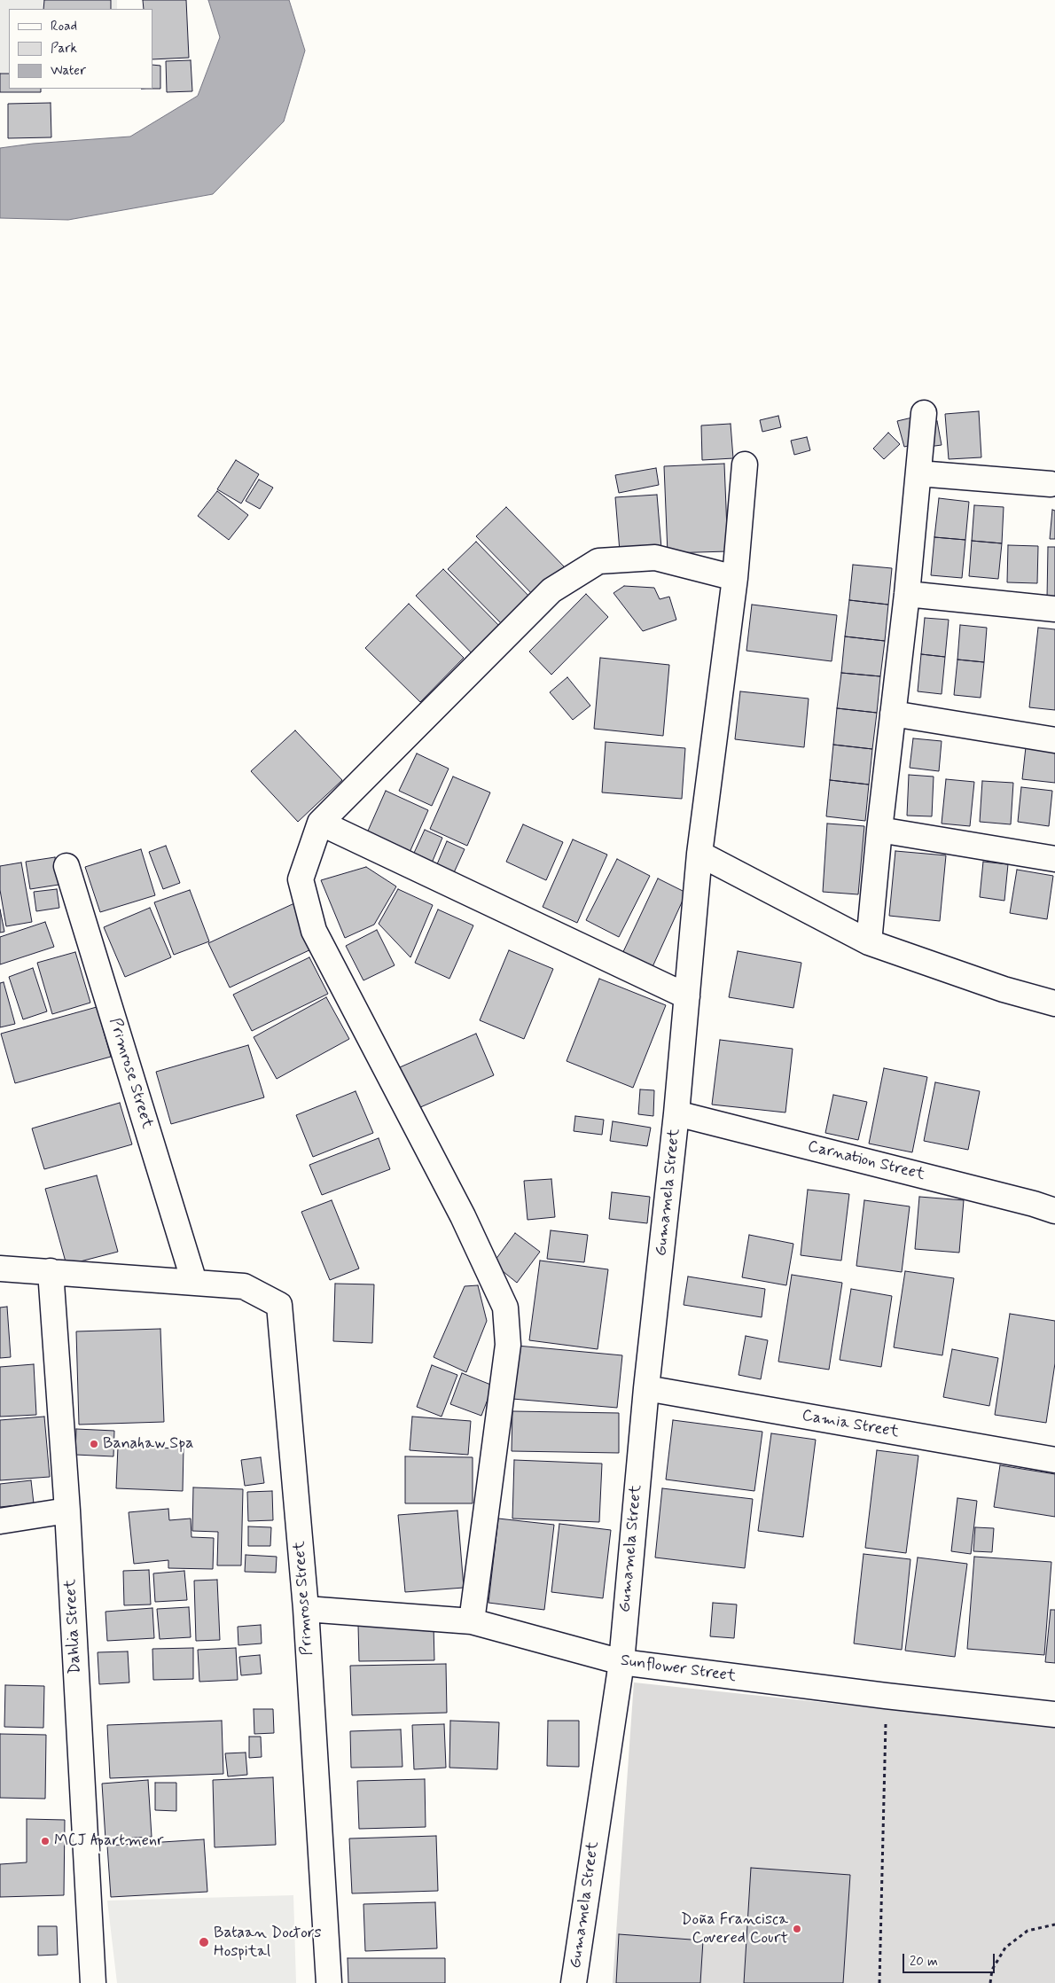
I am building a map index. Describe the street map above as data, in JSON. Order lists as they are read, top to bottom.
{
  "streets": {
    "street": [
      "Primrose Street",
      "Carnation Street",
      "Gumamela Street",
      "Camia Street",
      "Dahlia Street",
      "Sunflower Street"
    ]
  },
  "crossings": [
    ["Primrose Street", "Dahlia Street"],
    ["Primrose Street", "Sunflower Street"],
    ["Carnation Street", "Gumamela Street"],
    ["Gumamela Street", "Camia Street"],
    ["Gumamela Street", "Sunflower Street"]
  ],
  "places": [
    "Banahaw Spa",
    "MCJ Apartmenr",
    "Doña Francisca Covered Court",
    "Bataan Doctors Hospital"
  ],
  "legend": ["Road", "Park", "Water"],
  "scale_bar": "20 m"
}
